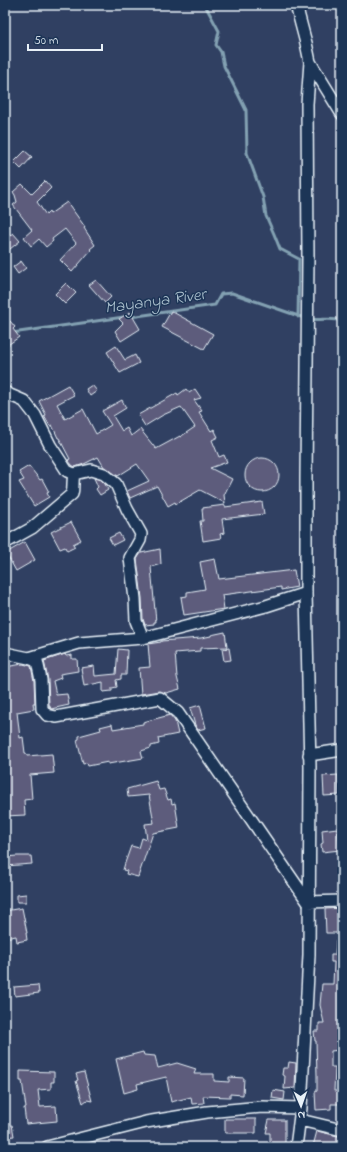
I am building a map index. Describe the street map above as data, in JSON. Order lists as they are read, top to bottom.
{
  "water": ["Mayanya River"],
  "scale_bar": "50 m",
  "north": "bottom"
}
